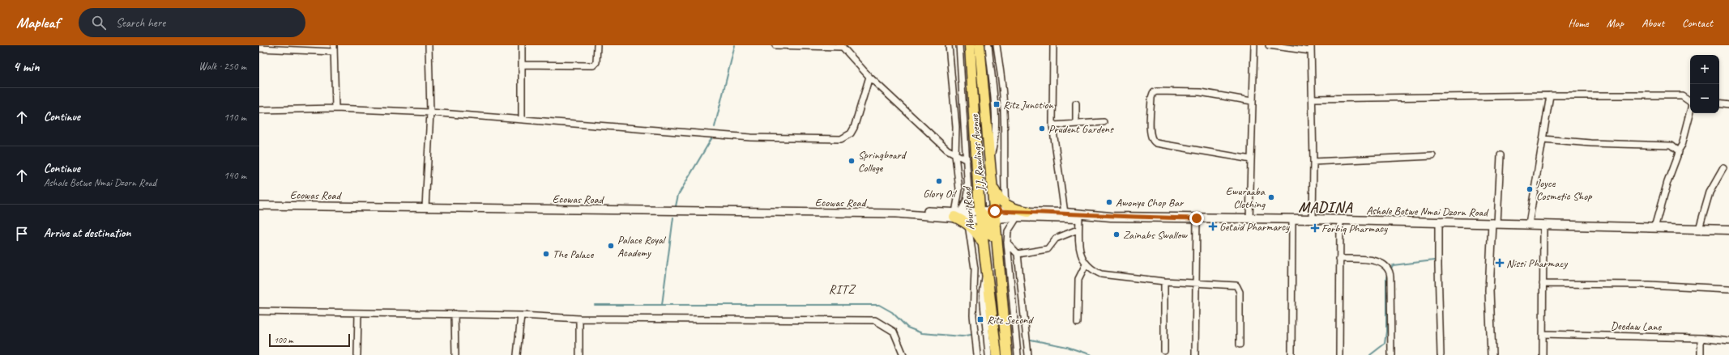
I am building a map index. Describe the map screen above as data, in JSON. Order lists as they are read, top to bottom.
{
  "streets": {
    "highway": ["J.J. Rawlings Avenue", "Aburi Road"],
    "main road": ["Ashale Botwe Nmai Dzorn Road"],
    "street": ["Ecowas Road", "Deedaw Lane"]
  },
  "crossings": [
    ["J.J. Rawlings Avenue", "Ecowas Road"],
    ["J.J. Rawlings Avenue", "Aburi Road"],
    ["Ecowas Road", "Aburi Road"]
  ],
  "districts": ["MADINA", "RITZ"],
  "places": {
    "transit": ["Ritz Junction", "Ritz Second"],
    "other": [
      "Prudent Gardens",
      "Springboard College",
      "Glory Oil",
      "Joyce Cosmetic Shop",
      "Ewuraaba Clothing",
      "Awonye Chop Bar",
      "Zainabs Swallow",
      "Palace Royal Academy",
      "The Palace"
    ],
    "health": ["Getaid Pharmarcy", "Forbiq Pharmacy", "Nissi Pharmacy"]
  },
  "scale_bar": "100 m",
  "page": {
    "header": "Mapleaf",
    "search": "Search here",
    "nav": [
      "Home",
      "Map",
      "About",
      "Contact"
    ],
    "heading": ["4 min", "Walk · 250 m"],
    "map_buttons": ["+", "−"],
    "list": [
      ["Continue", "110 m"],
      ["Continue", "Ashale Botwe Nmai Dzorn Road", "140 m"],
      "Arrive at destination"
    ],
    "scale": "100 m"
  }
}
